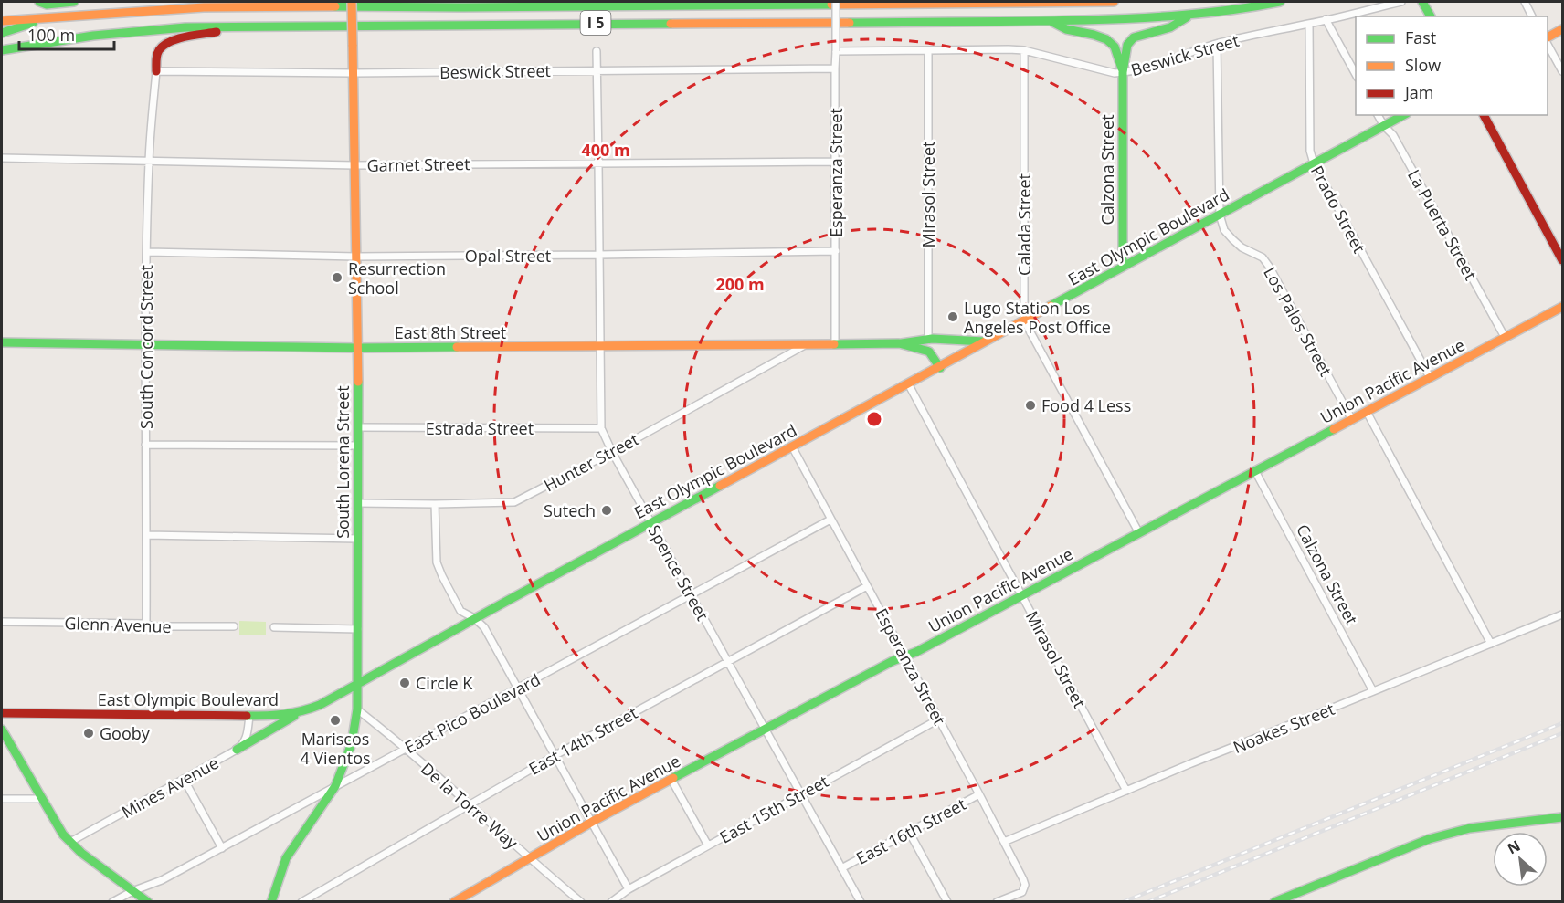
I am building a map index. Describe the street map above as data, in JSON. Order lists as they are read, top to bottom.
{
  "streets": {
    "main road": [
      "I 5",
      "Calzona Street",
      "East Olympic Boulevard",
      "East 8th Street",
      "Union Pacific Avenue",
      "South Lorena Street"
    ],
    "street": [
      "Beswick Street",
      "Garnet Street",
      "Esperanza Street",
      "Mirasol Street",
      "Prado Street",
      "Calada Street",
      "La Puerta Street",
      "Opal Street",
      "Los Palos Street",
      "South Concord Street",
      "Estrada Street",
      "Hunter Street",
      "Spence Street",
      "Glenn Avenue",
      "East Pico Boulevard",
      "Noakes Street",
      "East 14th Street",
      "Mines Avenue",
      "De la Torre Way",
      "East 15th Street",
      "East 16th Street"
    ]
  },
  "crossings": [
    ["Beswick Street", "Calzona Street"],
    ["Beswick Street", "Esperanza Street"],
    ["Beswick Street", "Mirasol Street"],
    ["Beswick Street", "Prado Street"],
    ["Beswick Street", "Calada Street"],
    ["Beswick Street", "Los Palos Street"],
    ["Beswick Street", "South Concord Street"],
    ["Beswick Street", "South Lorena Street"],
    ["Beswick Street", "Spence Street"],
    ["Garnet Street", "Esperanza Street"],
    ["Garnet Street", "South Concord Street"],
    ["Garnet Street", "South Lorena Street"],
    ["Garnet Street", "Spence Street"],
    ["Calzona Street", "East Olympic Boulevard"],
    ["Calzona Street", "Union Pacific Avenue"],
    ["Calzona Street", "Noakes Street"],
    ["Esperanza Street", "East Olympic Boulevard"],
    ["Esperanza Street", "Opal Street"],
    ["Esperanza Street", "East 8th Street"],
    ["Esperanza Street", "Union Pacific Avenue"],
    ["Esperanza Street", "East Pico Boulevard"],
    ["Esperanza Street", "Noakes Street"],
    ["Esperanza Street", "East 14th Street"],
    ["Esperanza Street", "East 15th Street"],
    ["Esperanza Street", "East 16th Street"],
    ["Mirasol Street", "East Olympic Boulevard"],
    ["Mirasol Street", "East 8th Street"],
    ["Mirasol Street", "Union Pacific Avenue"],
    ["Mirasol Street", "Noakes Street"],
    ["Prado Street", "East Olympic Boulevard"],
    ["Prado Street", "Union Pacific Avenue"],
    ["Calada Street", "East Olympic Boulevard"],
    ["Calada Street", "Union Pacific Avenue"],
    ["La Puerta Street", "East Olympic Boulevard"],
    ["La Puerta Street", "Union Pacific Avenue"],
    ["East Olympic Boulevard", "Los Palos Street"],
    ["East Olympic Boulevard", "East 8th Street"],
    ["East Olympic Boulevard", "South Lorena Street"],
    ["East Olympic Boulevard", "Spence Street"],
    ["East Olympic Boulevard", "Mines Avenue"],
    ["Opal Street", "South Concord Street"],
    ["Opal Street", "South Lorena Street"],
    ["Opal Street", "Spence Street"],
    ["Los Palos Street", "Union Pacific Avenue"],
    ["East 8th Street", "South Concord Street"],
    ["East 8th Street", "South Lorena Street"],
    ["East 8th Street", "Hunter Street"],
    ["East 8th Street", "Spence Street"],
    ["South Concord Street", "Glenn Avenue"],
    ["Union Pacific Avenue", "Spence Street"],
    ["Union Pacific Avenue", "De la Torre Way"],
    ["Estrada Street", "South Lorena Street"],
    ["Estrada Street", "Spence Street"],
    ["South Lorena Street", "Hunter Street"],
    ["South Lorena Street", "East Pico Boulevard"],
    ["South Lorena Street", "De la Torre Way"],
    ["Hunter Street", "Spence Street"],
    ["Spence Street", "East Pico Boulevard"],
    ["Spence Street", "East 14th Street"],
    ["Spence Street", "East 15th Street"],
    ["Spence Street", "East 16th Street"],
    ["East Pico Boulevard", "De la Torre Way"],
    ["East 14th Street", "De la Torre Way"]
  ],
  "places": [
    "Resurrection School",
    "Lugo Station Los Angeles Post Office",
    "Food 4 Less",
    "Sutech",
    "Circle K",
    "Mariscos 4 Vientos",
    "Gooby"
  ],
  "legend": ["Fast", "Slow", "Jam"],
  "scale_bar": "100 m",
  "north": "top left",
  "rings": ["400 m", "200 m"]
}
